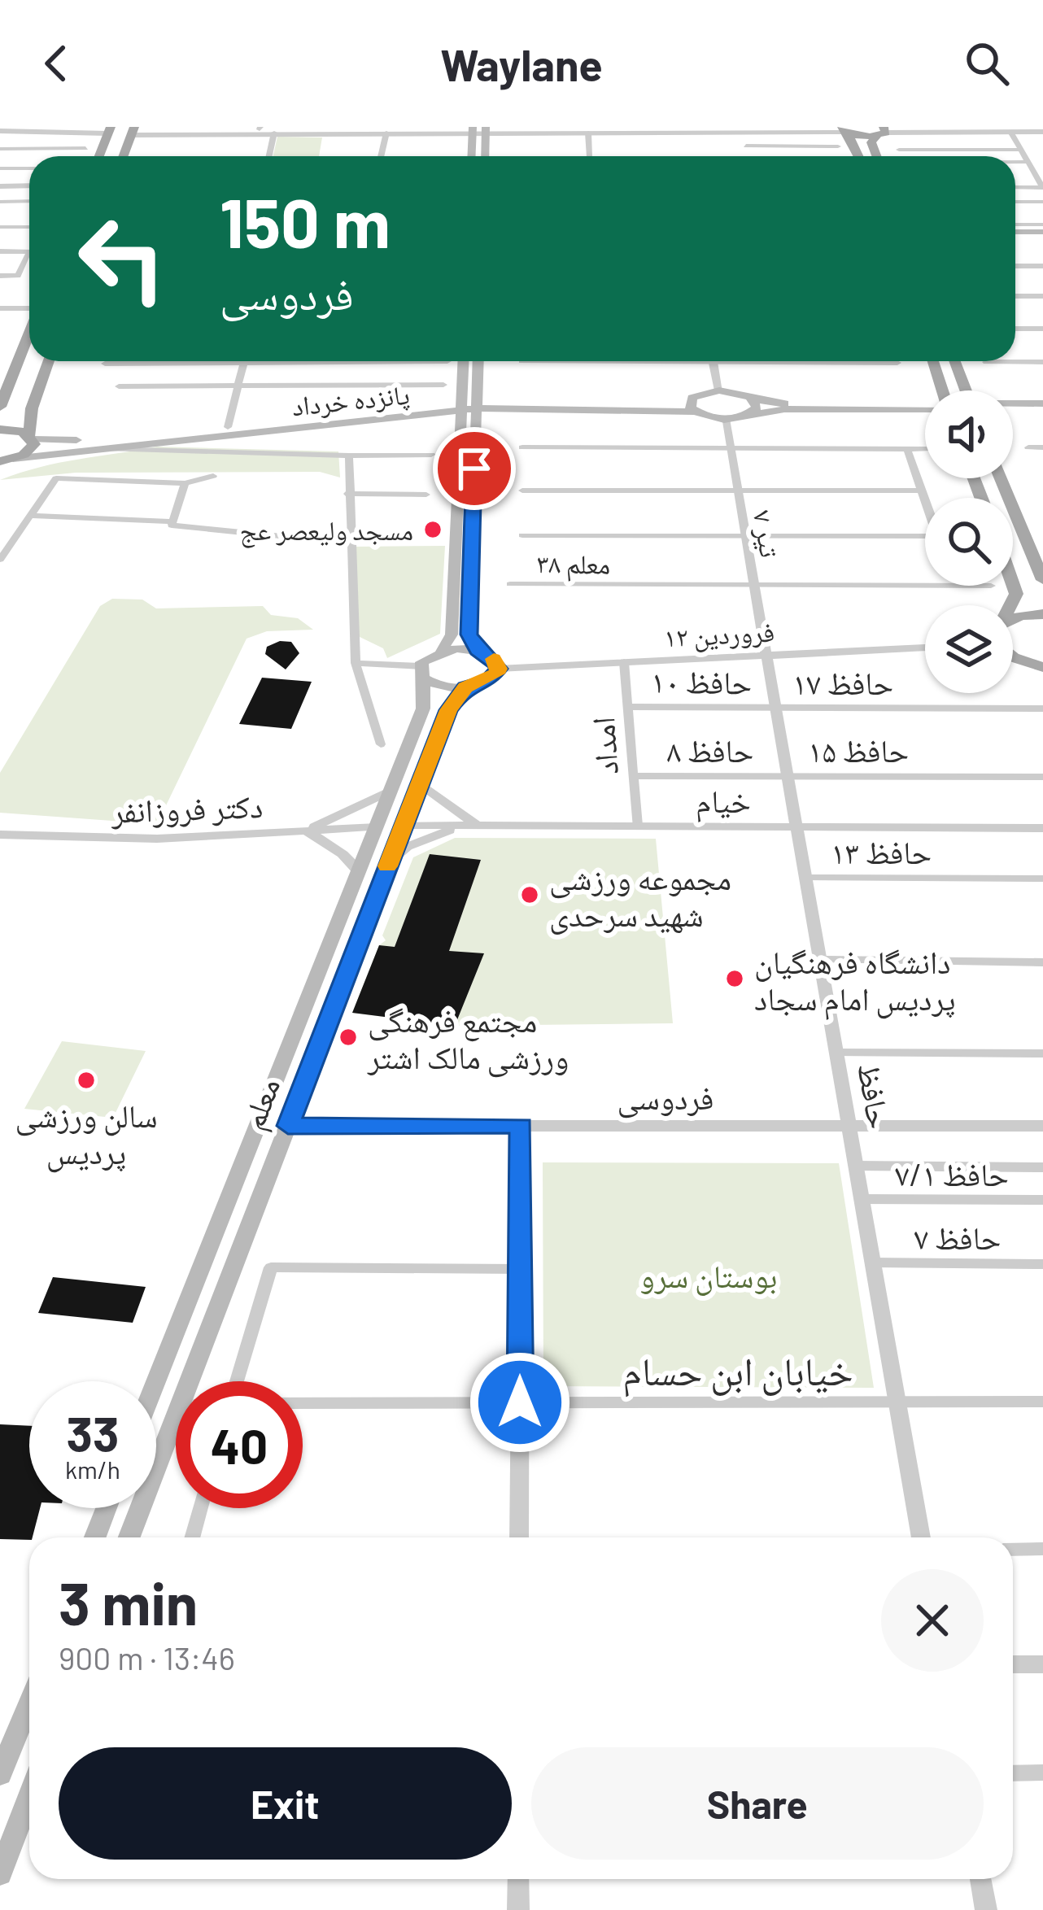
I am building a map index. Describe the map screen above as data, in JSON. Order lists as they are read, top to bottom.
{
  "streets": {
    "main road": ["پانزده خرداد", "معلم"],
    "street": [
      "۷ تیر",
      "معلم ۳۸",
      "۱۲ فروردین",
      "حافظ ۱۰",
      "حافظ ۱۷",
      "امداد",
      "حافظ ۸",
      "حافظ ۱۵",
      "خیام",
      "دکتر فروزانفر",
      "حافظ ۱۳",
      "حافظ",
      "فردوسی",
      "حافظ ۷/۱",
      "حافظ ۷",
      "خیابان ابن حسام"
    ]
  },
  "crossings": [
    ["۷ تیر", "معلم ۳۸"],
    ["۷ تیر", "۱۲ فروردین"],
    ["۷ تیر", "حافظ"],
    ["۱۲ فروردین", "امداد"],
    ["۱۲ فروردین", "حافظ"],
    ["حافظ ۱۰", "حافظ ۱۷"],
    ["حافظ ۱۰", "امداد"],
    ["حافظ ۱۰", "حافظ"],
    ["حافظ ۱۷", "حافظ"],
    ["امداد", "حافظ ۸"],
    ["امداد", "خیام"],
    ["حافظ ۸", "حافظ ۱۵"],
    ["حافظ ۸", "حافظ"],
    ["حافظ ۱۵", "حافظ"],
    ["خیام", "حافظ"],
    ["خیام", "معلم"],
    ["دکتر فروزانفر", "معلم"],
    ["حافظ ۱۳", "حافظ"],
    ["حافظ", "فردوسی"],
    ["حافظ", "حافظ ۷/۱"],
    ["حافظ", "حافظ ۷"],
    ["حافظ", "خیابان ابن حسام"],
    ["فردوسی", "معلم"]
  ],
  "parks": ["بوستان سرو"],
  "places": [
    "مسجد ولیعصر عج",
    "مجموعه ورزشی شهید سرحدی",
    "دانشگاه فرهنگیان پردیس امام سجاد",
    "مجتمع فرهنگی ورزشی مالک اشتر",
    "سالن ورزشی پردیس"
  ],
  "page": {
    "header": "Waylane",
    "turn": ["150 m", "فردوسی"],
    "speed": "33 km/h",
    "limit": "40",
    "heading": ["3 min", "900 m · 13:46"],
    "buttons": ["Exit", "Share"]
  }
}
